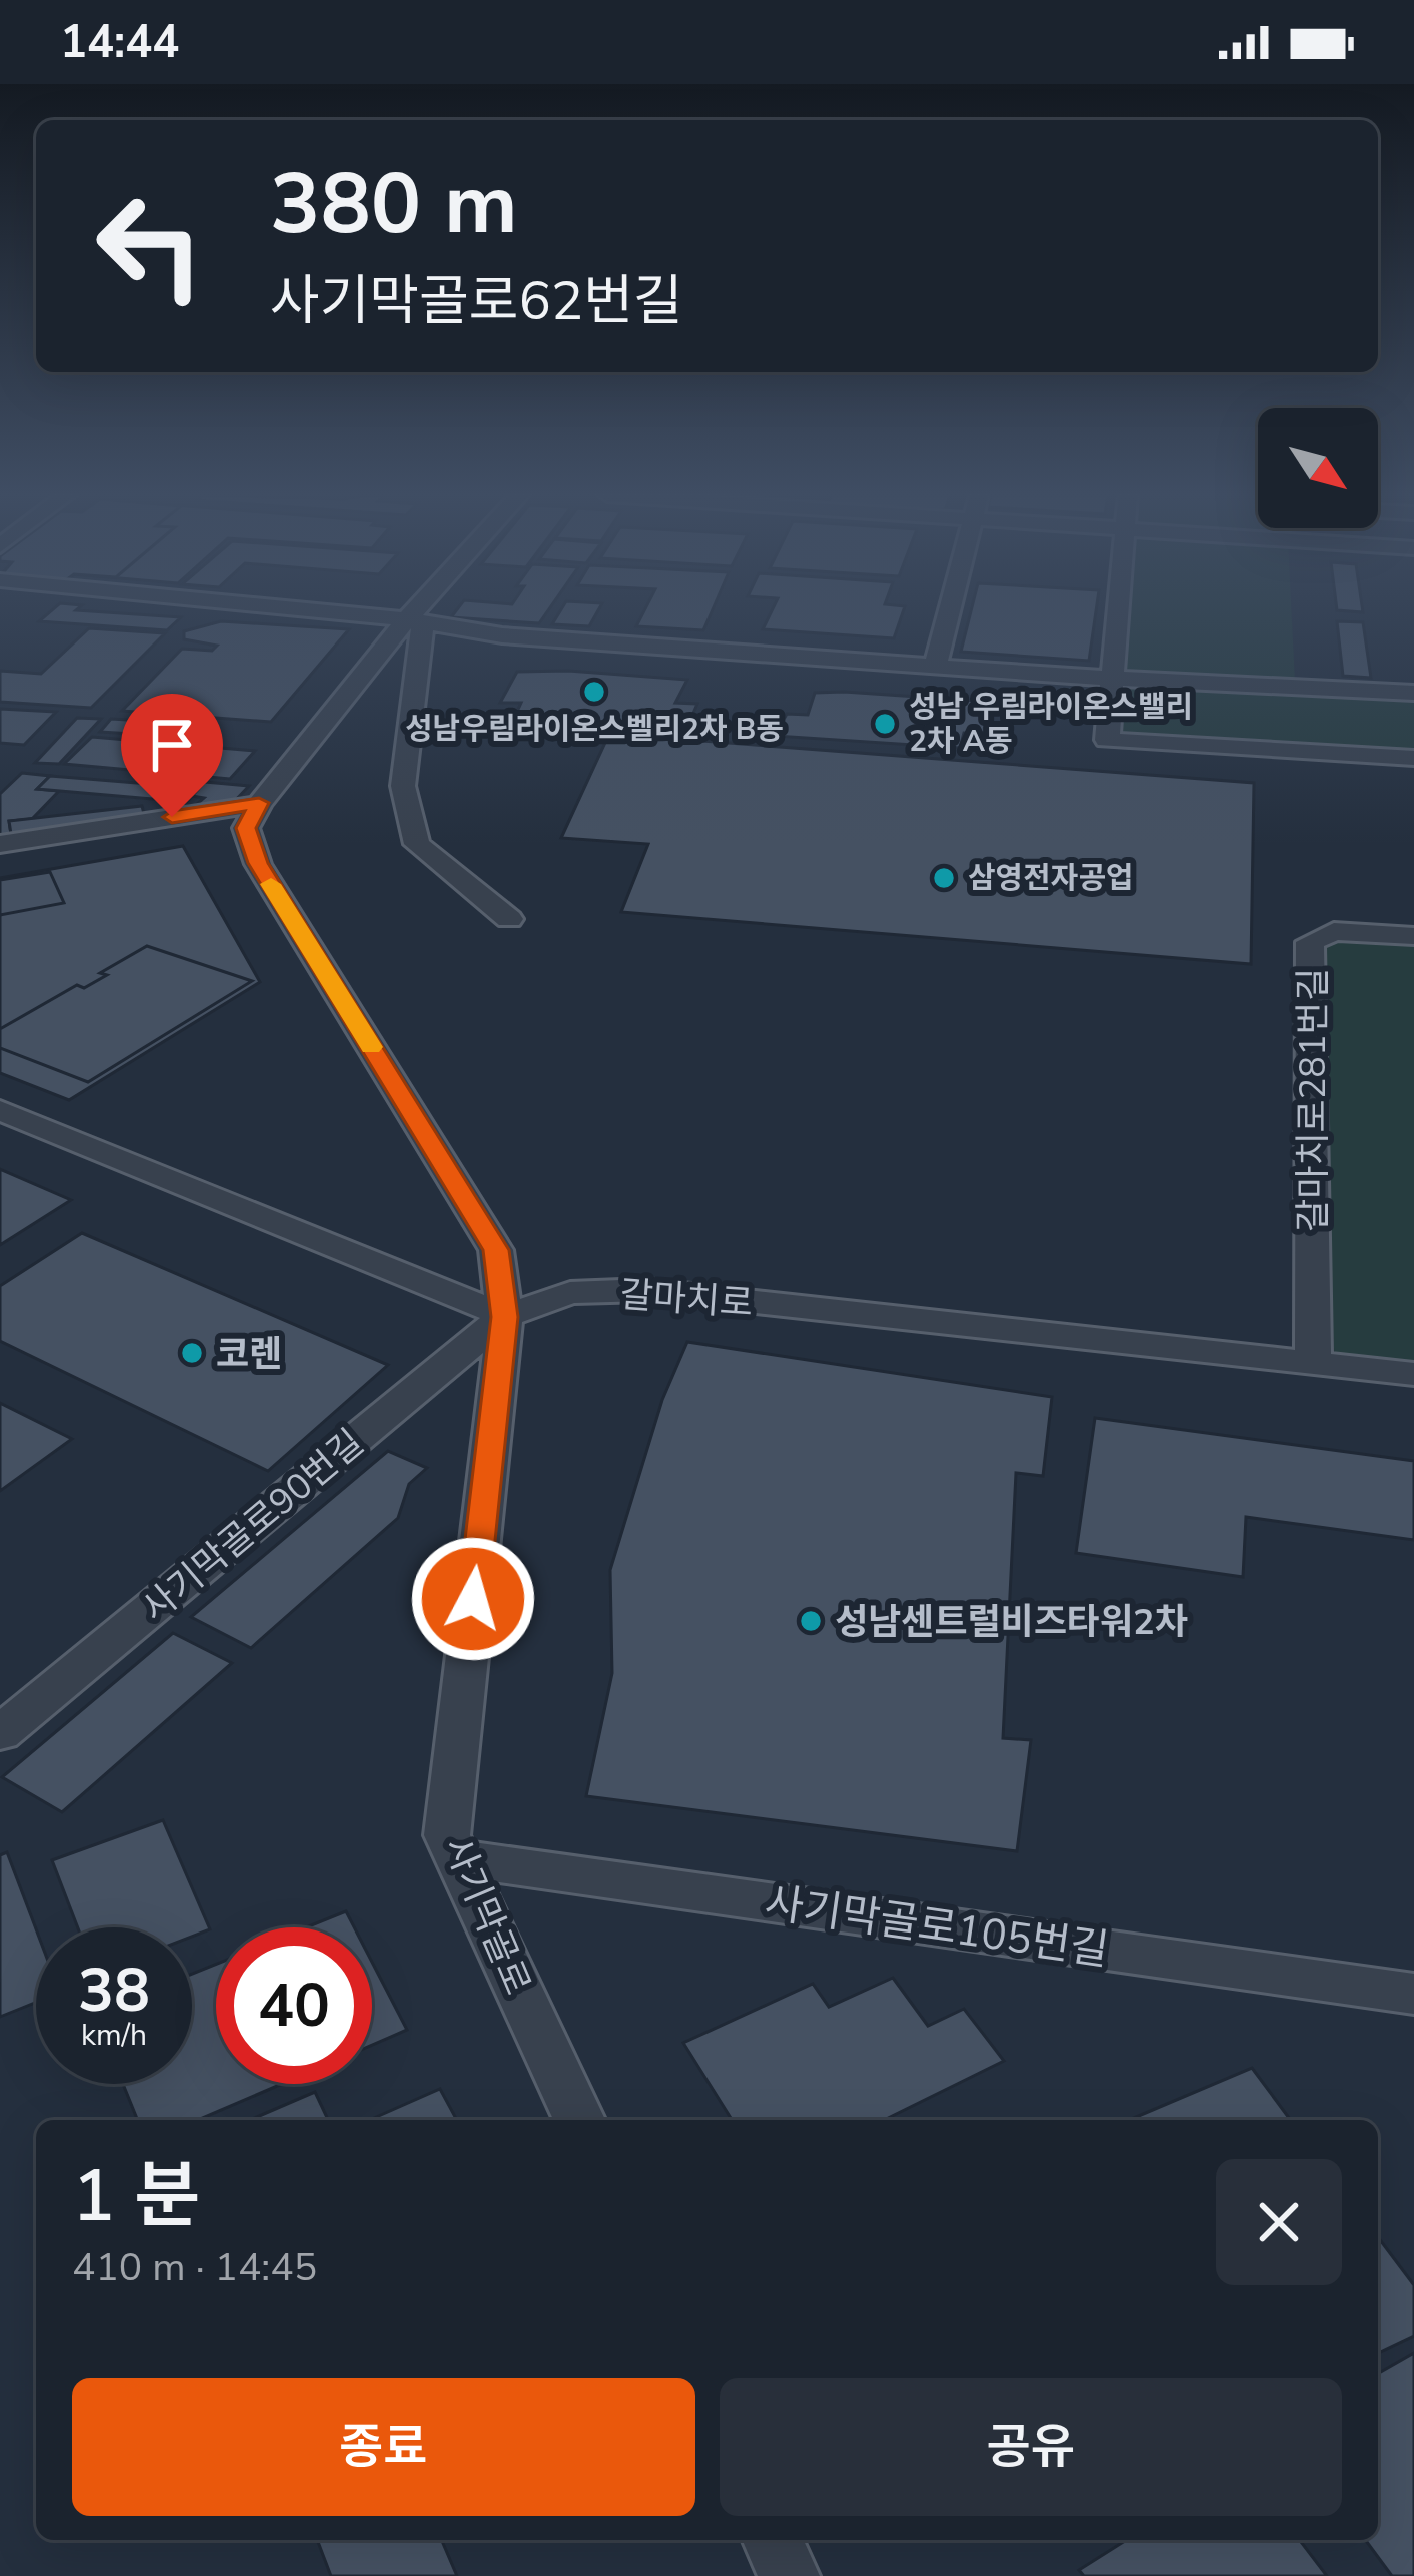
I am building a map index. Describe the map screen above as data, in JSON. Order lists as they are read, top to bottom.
{
  "streets": {
    "street": [
      "갈마치로281번길",
      "갈마치로",
      "사기막골로90번길",
      "사기막골로",
      "사기막골로105번길"
    ]
  },
  "crossings": [
    ["갈마치로281번길", "갈마치로"],
    ["갈마치로", "사기막골로90번길"],
    ["갈마치로", "사기막골로"],
    ["사기막골로90번길", "사기막골로"],
    ["사기막골로", "사기막골로105번길"]
  ],
  "places": [
    "성남우림라이온스벨리2차 B동",
    "성남 우림라이온스밸리 2차 A동",
    "삼영전자공업",
    "코렌",
    "성남센트럴비즈타워2차"
  ],
  "north": "bottom right",
  "page": {
    "status": "14:44",
    "turn": ["380 m", "사기막골로62번길"],
    "speed": "38 km/h",
    "limit": "40",
    "heading": ["1 분", "410 m · 14:45"],
    "buttons": ["종료", "공유"]
  }
}
